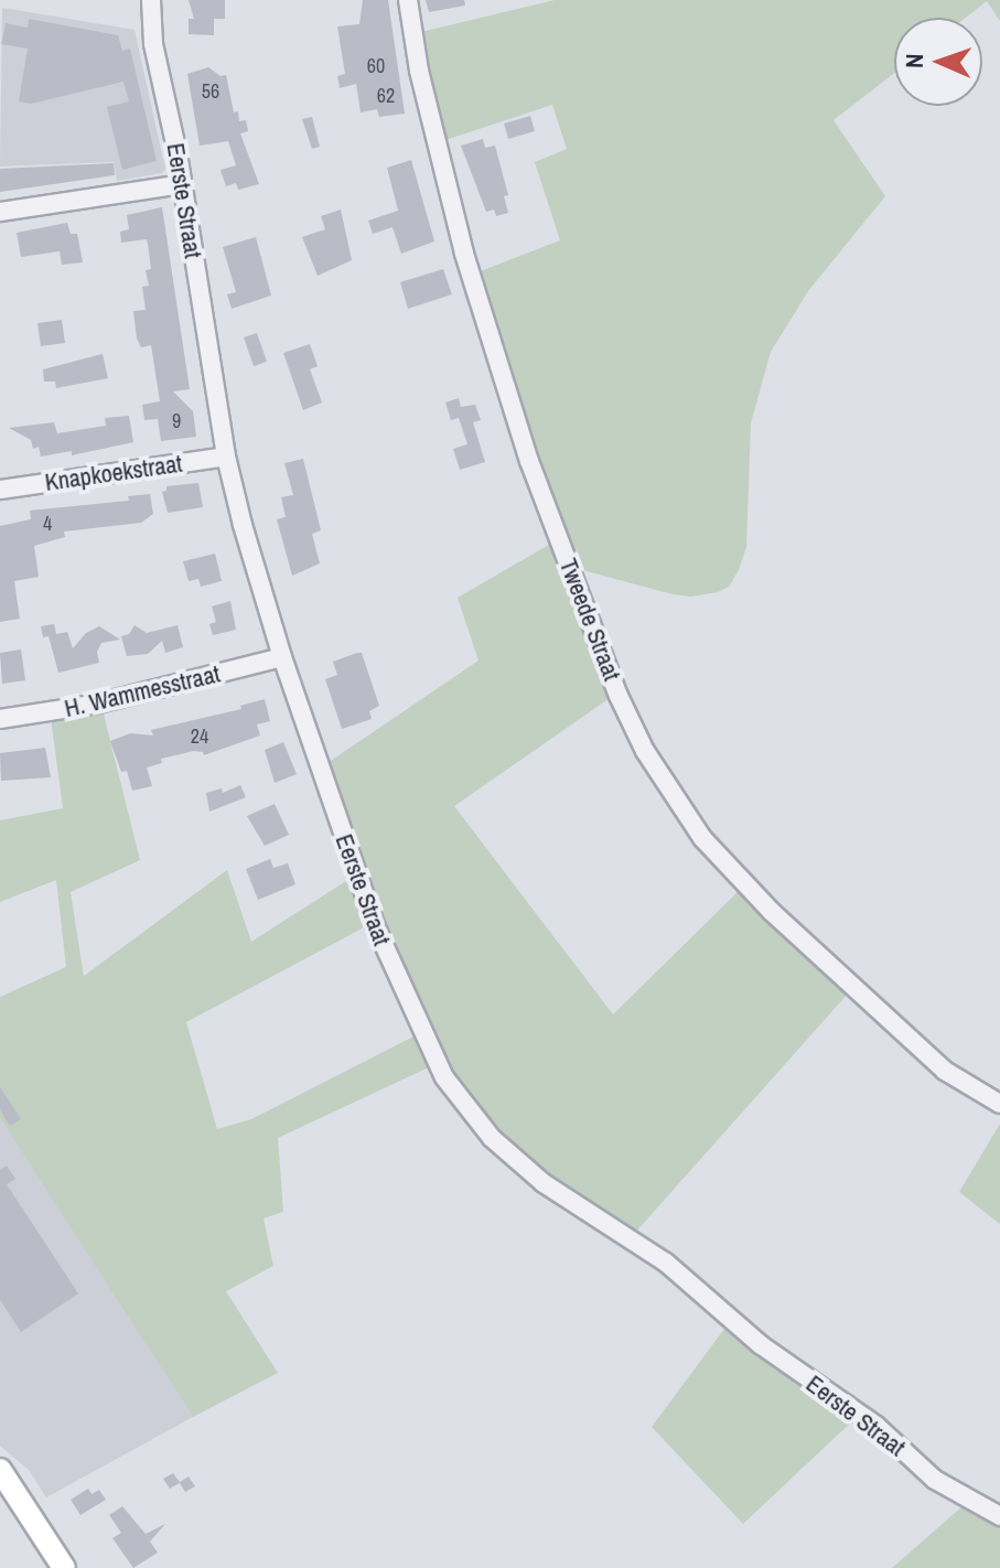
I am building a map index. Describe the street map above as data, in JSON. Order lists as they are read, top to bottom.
{
  "streets": {
    "street": [
      "Eerste Straat",
      "Knapkoekstraat",
      "Tweede Straat",
      "H. Wammesstraat"
    ]
  },
  "crossings": [
    ["Eerste Straat", "Knapkoekstraat"],
    ["Eerste Straat", "H. Wammesstraat"]
  ],
  "house_numbers": [
    "60",
    "56",
    "62",
    "9",
    "4",
    "24"
  ],
  "north": "left"
}
